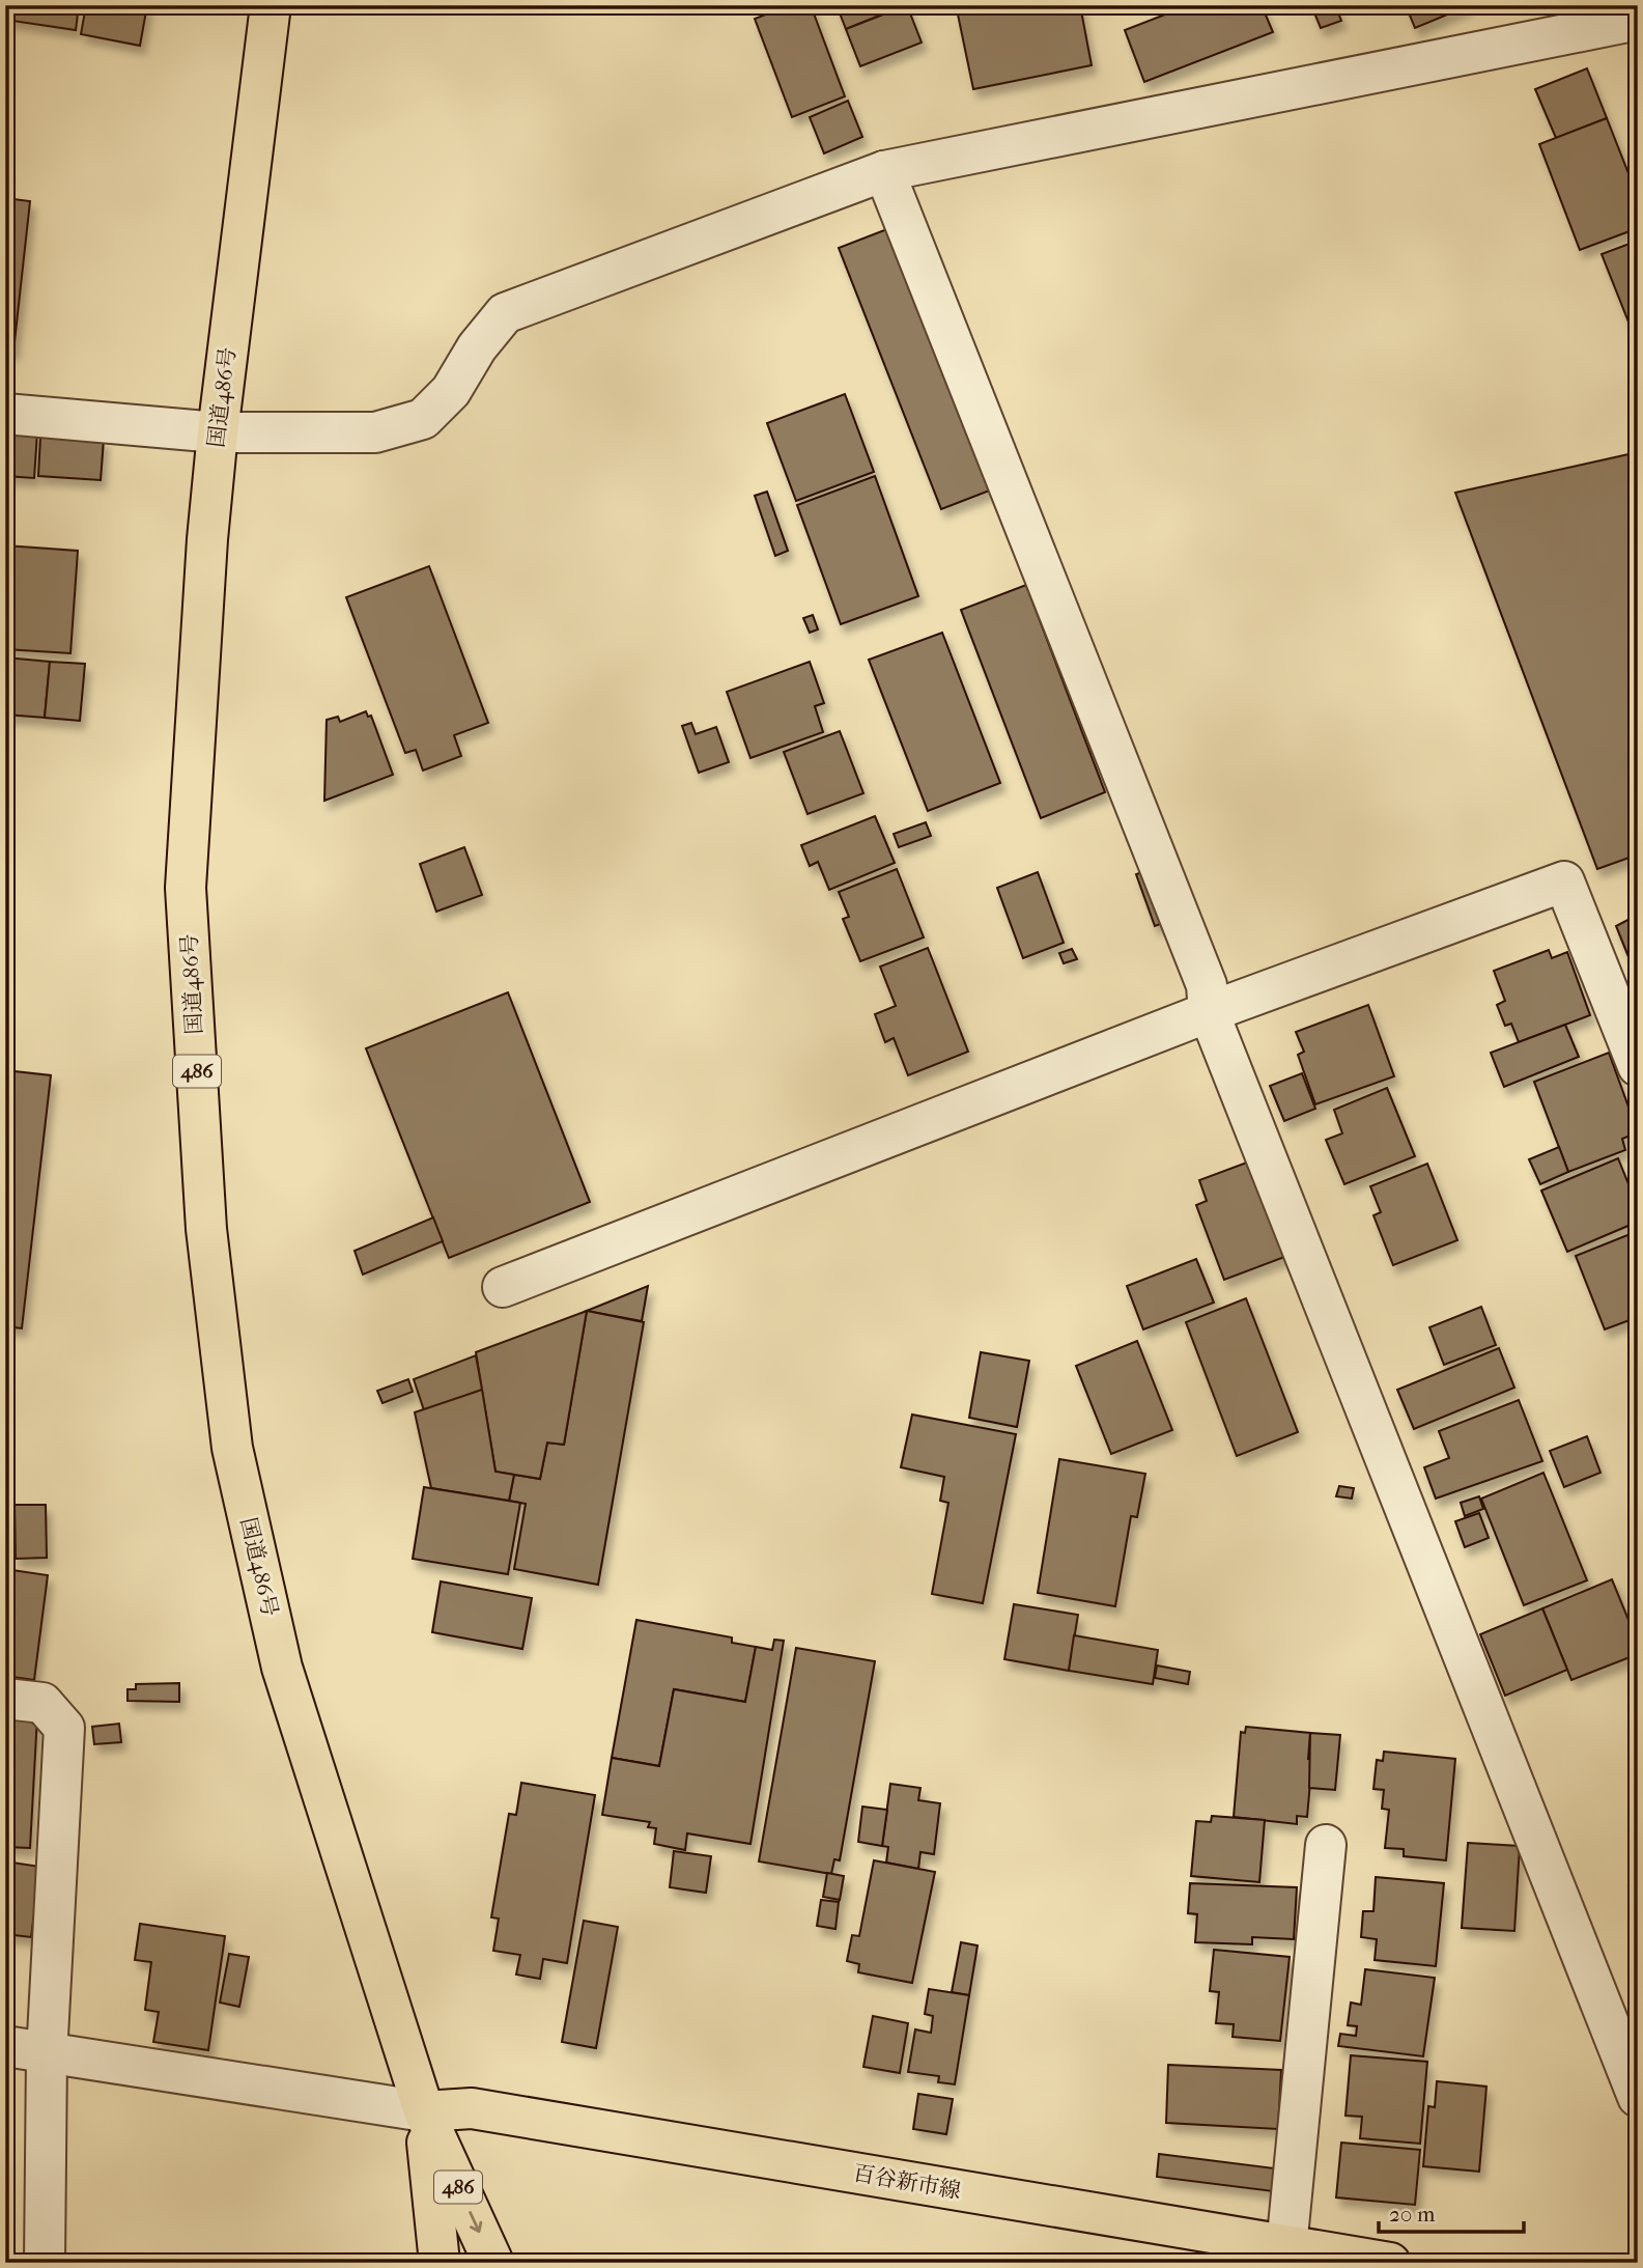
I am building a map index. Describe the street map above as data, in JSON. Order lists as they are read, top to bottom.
{
  "streets": {
    "main road": ["国道486号", "486", "百谷新市線"]
  },
  "crossings": [
    ["国道486号", "百谷新市線"]
  ],
  "scale_bar": "20 m"
}
